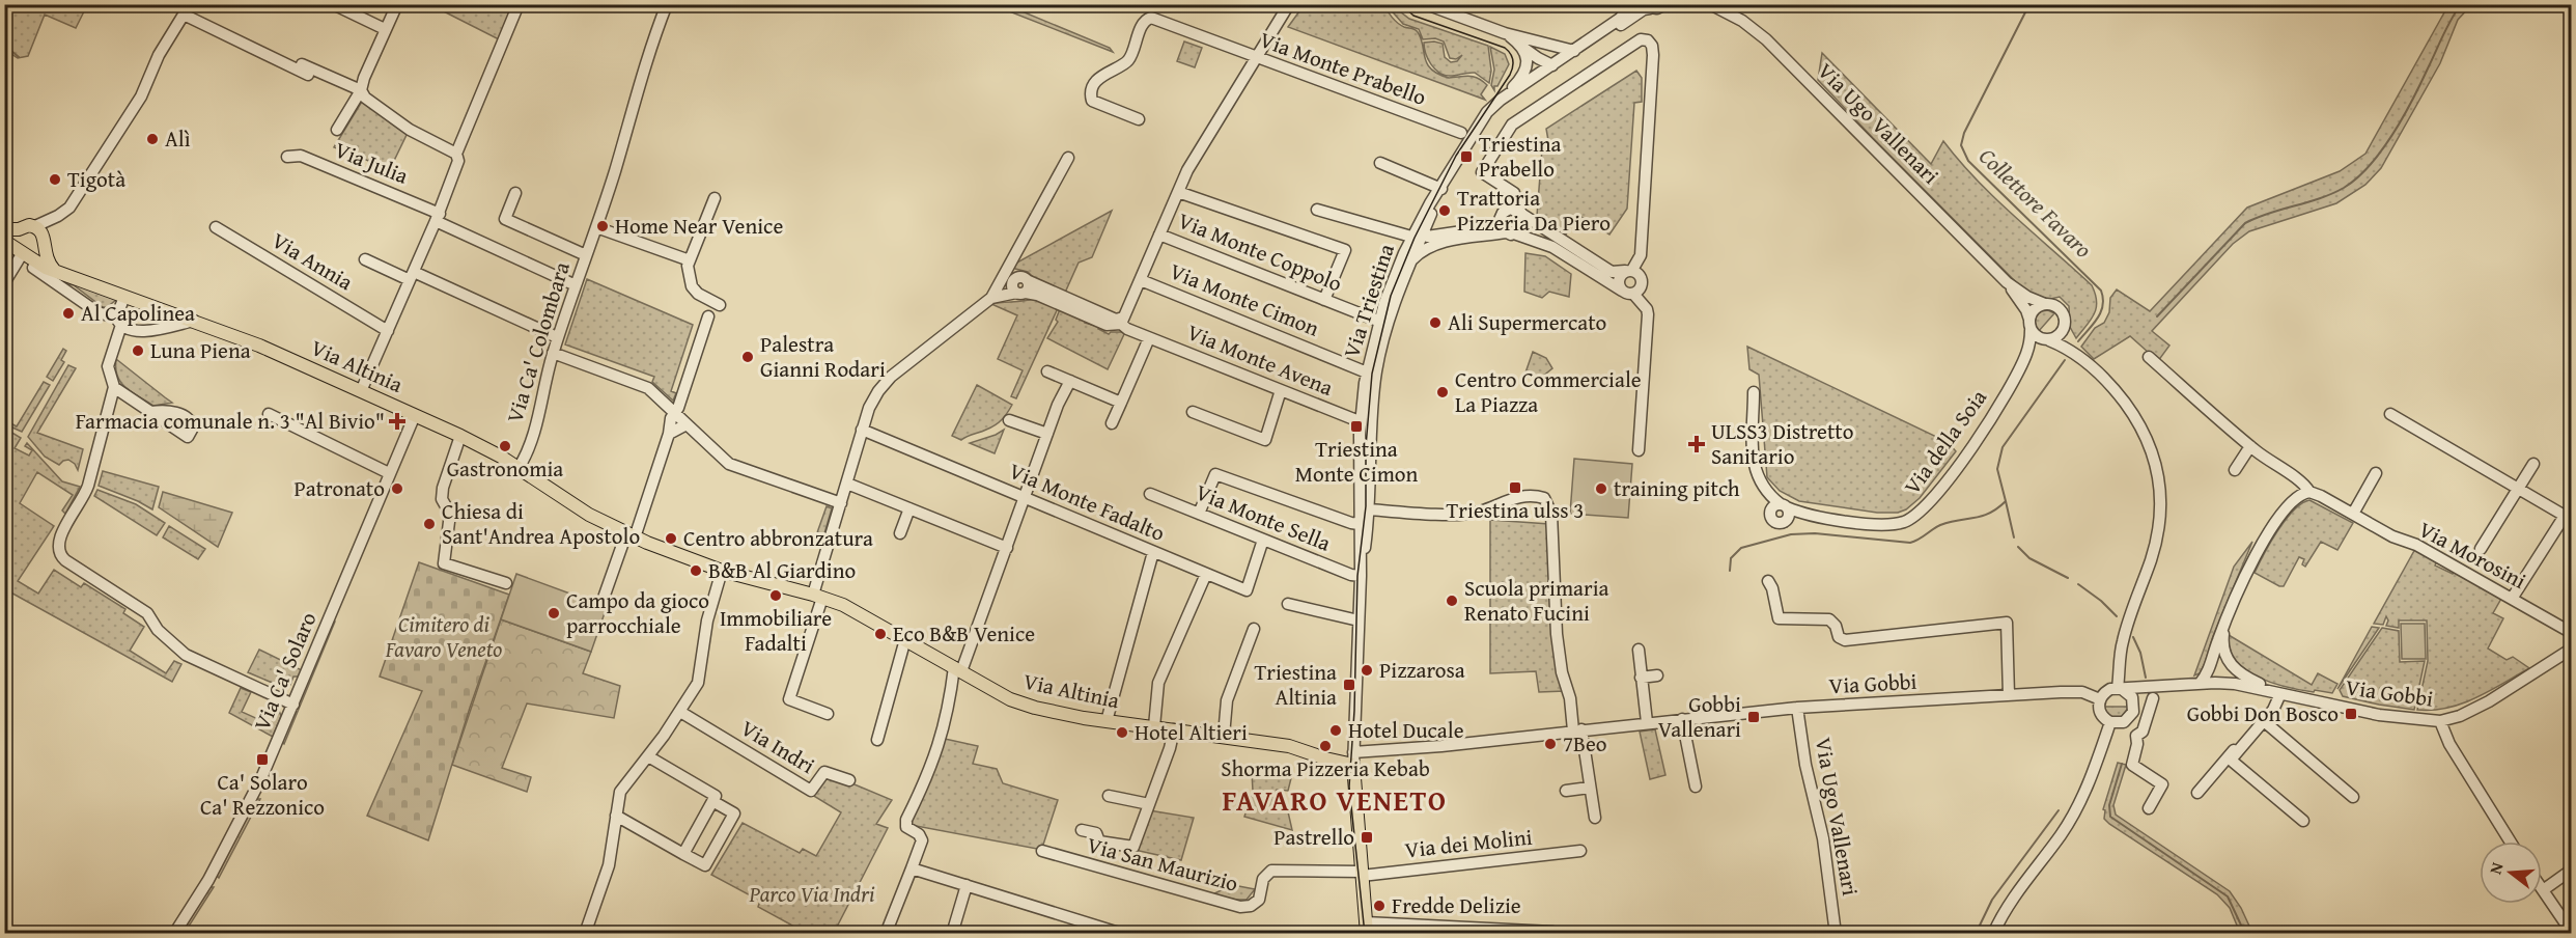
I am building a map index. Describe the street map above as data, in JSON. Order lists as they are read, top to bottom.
{
  "streets": {
    "main road": ["Via Altinia"],
    "street": [
      "Via Monte Prabello",
      "Via Ugo Vallenari",
      "Via Julia",
      "Via Monte Coppolo",
      "Via Annia",
      "Via Monte Cimon",
      "Via Triestina",
      "Via Ca' Colombara",
      "Via Monte Avena",
      "Via della Soia",
      "Via Monte Fadalto",
      "Via Monte Sella",
      "Via Morosini",
      "Via Ca' Solaro",
      "Via Gobbi",
      "Via Indri",
      "Via dei Molini",
      "Via San Maurizio"
    ]
  },
  "crossings": [
    ["Via Ugo Vallenari", "Via della Soia"],
    ["Via Ugo Vallenari", "Via Gobbi"],
    ["Via Julia", "Via Ca' Colombara"],
    ["Via Monte Coppolo", "Via Triestina"],
    ["Via Monte Cimon", "Via Triestina"],
    ["Via Triestina", "Via Monte Sella"],
    ["Via Triestina", "Via Gobbi"],
    ["Via Ca' Colombara", "Via Altinia"],
    ["Via Altinia", "Via Ca' Solaro"],
    ["Via Monte Fadalto", "Via Monte Sella"],
    ["Via dei Molini", "Via San Maurizio"]
  ],
  "districts": ["FAVARO VENETO"],
  "water": ["Collettore Favaro"],
  "parks": ["Cimitero di Favaro Veneto", "Parco Via Indri"],
  "places": {
    "other": [
      "Alì",
      "Tigotà",
      "Trattoria Pizzeria Da Piero",
      "Home Near Venice",
      "Al Capolinea",
      "Ali Supermercato",
      "Luna Piena",
      "Palestra Gianni Rodari",
      "Centro Commerciale La Piazza",
      "Gastronomia",
      "Patronato",
      "training pitch",
      "Chiesa di Sant'Andrea Apostolo",
      "Centro abbronzatura",
      "B&B Al Giardino",
      "Immobiliare Fadalti",
      "Scuola primaria Renato Fucini",
      "Campo da gioco parrocchiale",
      "Eco B&B Venice",
      "Pizzarosa",
      "Hotel Ducale",
      "Hotel Altieri",
      "7Beo",
      "Shorma Pizzeria Kebab",
      "Fredde Delizie"
    ],
    "transit": [
      "Triestina Prabello",
      "Triestina Monte Cimon",
      "Triestina ulss 3",
      "Triestina Altinia",
      "Gobbi Don Bosco",
      "Gobbi Vallenari",
      "Ca' Solaro Ca' Rezzonico",
      "Pastrello"
    ],
    "health": ["Farmacia comunale n. 3 \"Al Bivio\"", "ULSS3 Distretto Sanitario"]
  },
  "north": "left"
}
